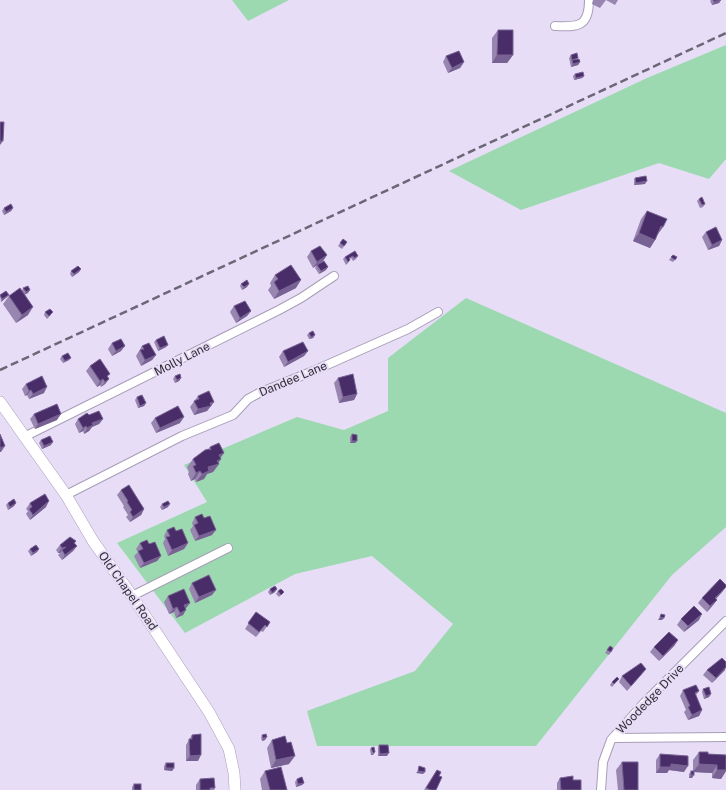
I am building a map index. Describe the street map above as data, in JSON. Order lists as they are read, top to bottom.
{
  "streets": {
    "street": [
      "Molly Lane",
      "Dandee Lane",
      "Old Chapel Road",
      "Woodedge Drive"
    ]
  },
  "crossings": [
    ["Molly Lane", "Old Chapel Road"],
    ["Dandee Lane", "Old Chapel Road"]
  ]
}
